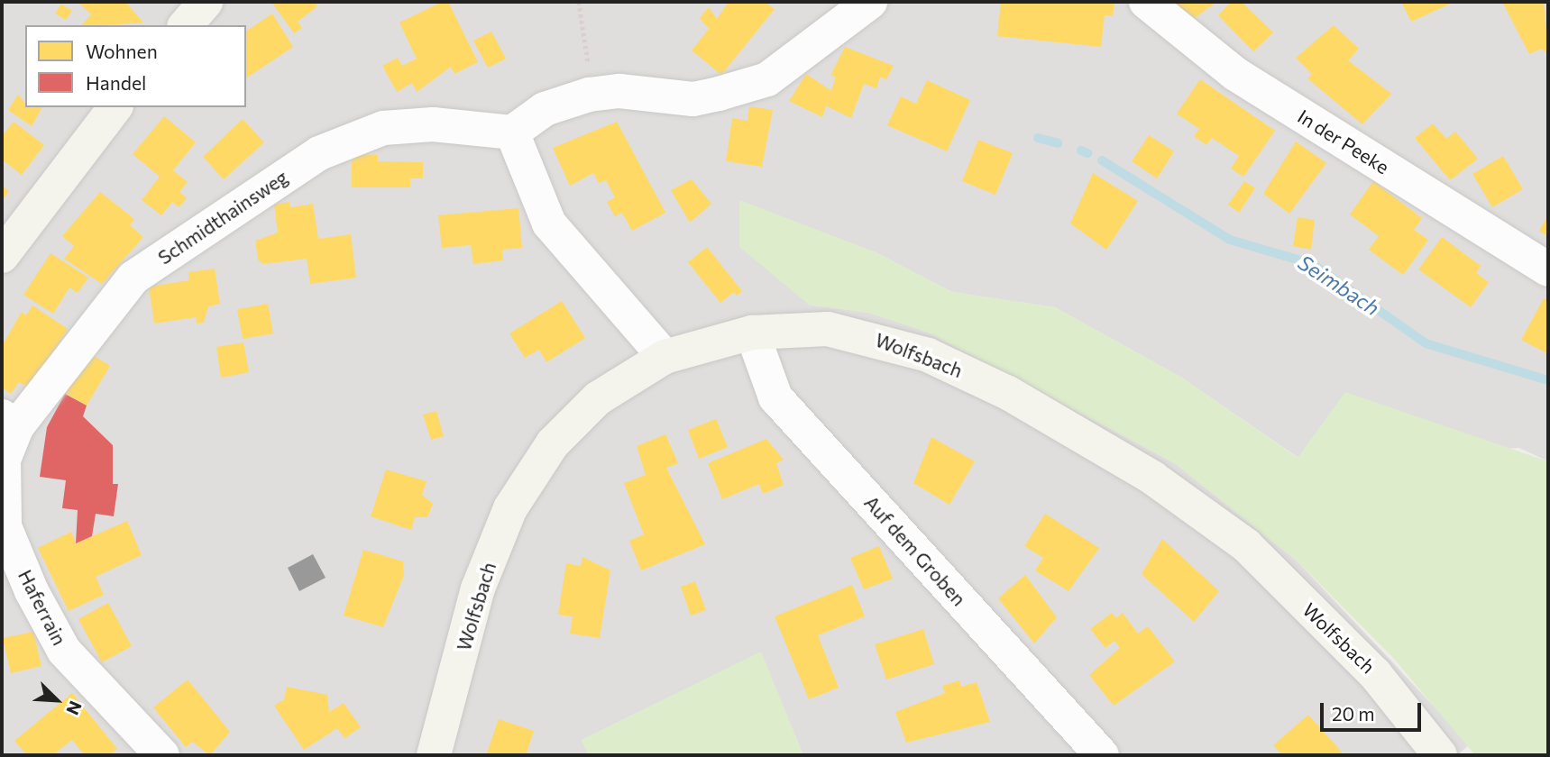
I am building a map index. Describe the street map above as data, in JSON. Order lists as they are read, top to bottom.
{
  "streets": {
    "main road": ["Wolfsbach"],
    "street": [
      "In der Peeke",
      "Schmidthainsweg",
      "Auf dem Groben",
      "Haferrain"
    ]
  },
  "crossings": [
    ["Schmidthainsweg", "Haferrain"],
    ["Wolfsbach", "Auf dem Groben"]
  ],
  "water": ["Seimbach"],
  "legend": ["Wohnen", "Handel"],
  "scale_bar": "20 m",
  "north": "bottom right"
}
